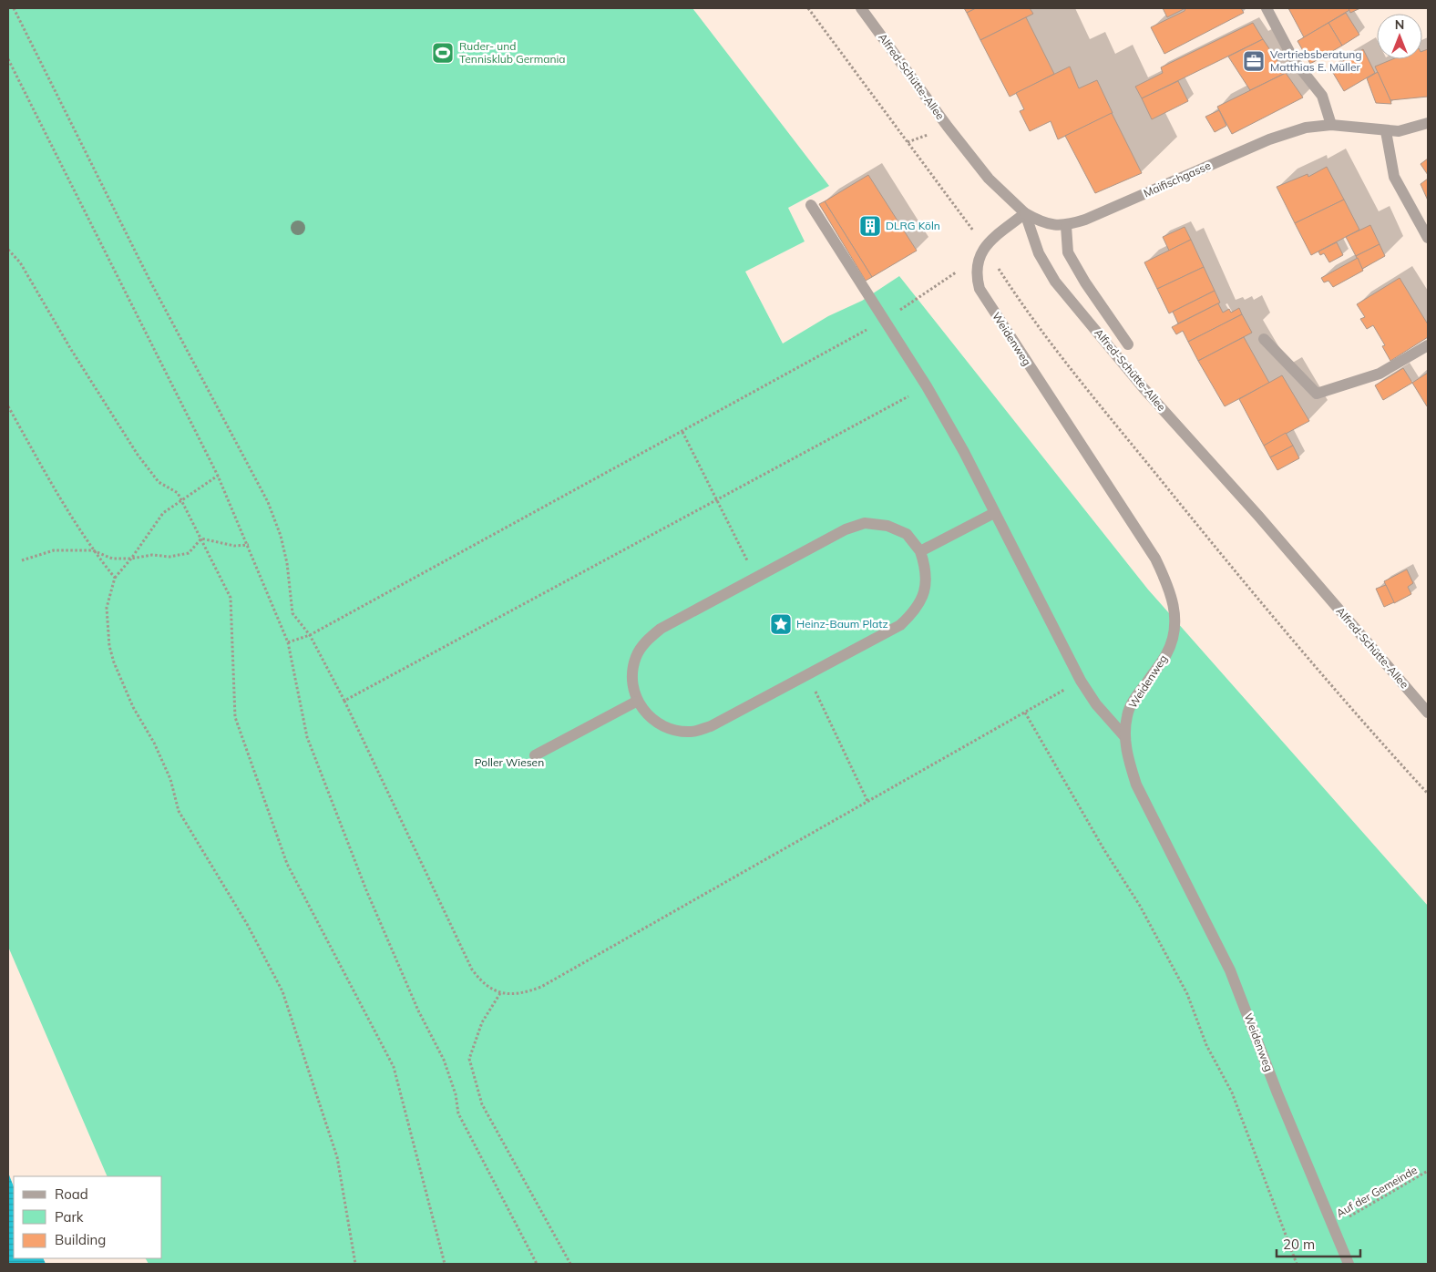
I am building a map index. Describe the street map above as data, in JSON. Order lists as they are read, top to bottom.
{
  "streets": {
    "street": ["Alfred-Schütte-Allee", "Maifischgasse", "Weidenweg"],
    "path": ["Auf der Gemeinde"]
  },
  "crossings": [
    ["Alfred-Schütte-Allee", "Maifischgasse"],
    ["Weidenweg", "Auf der Gemeinde"]
  ],
  "parks": ["Poller Wiesen"],
  "places": {
    "sports": ["Ruder- und Tennisklub Germania"],
    "office": ["Vertriebsberatung Matthias E. Müller"],
    "building": ["DLRG Köln"],
    "place": ["Heinz-Baum Platz"]
  },
  "legend": ["Road", "Park", "Building"],
  "scale_bar": "20 m",
  "north": "top"
}
